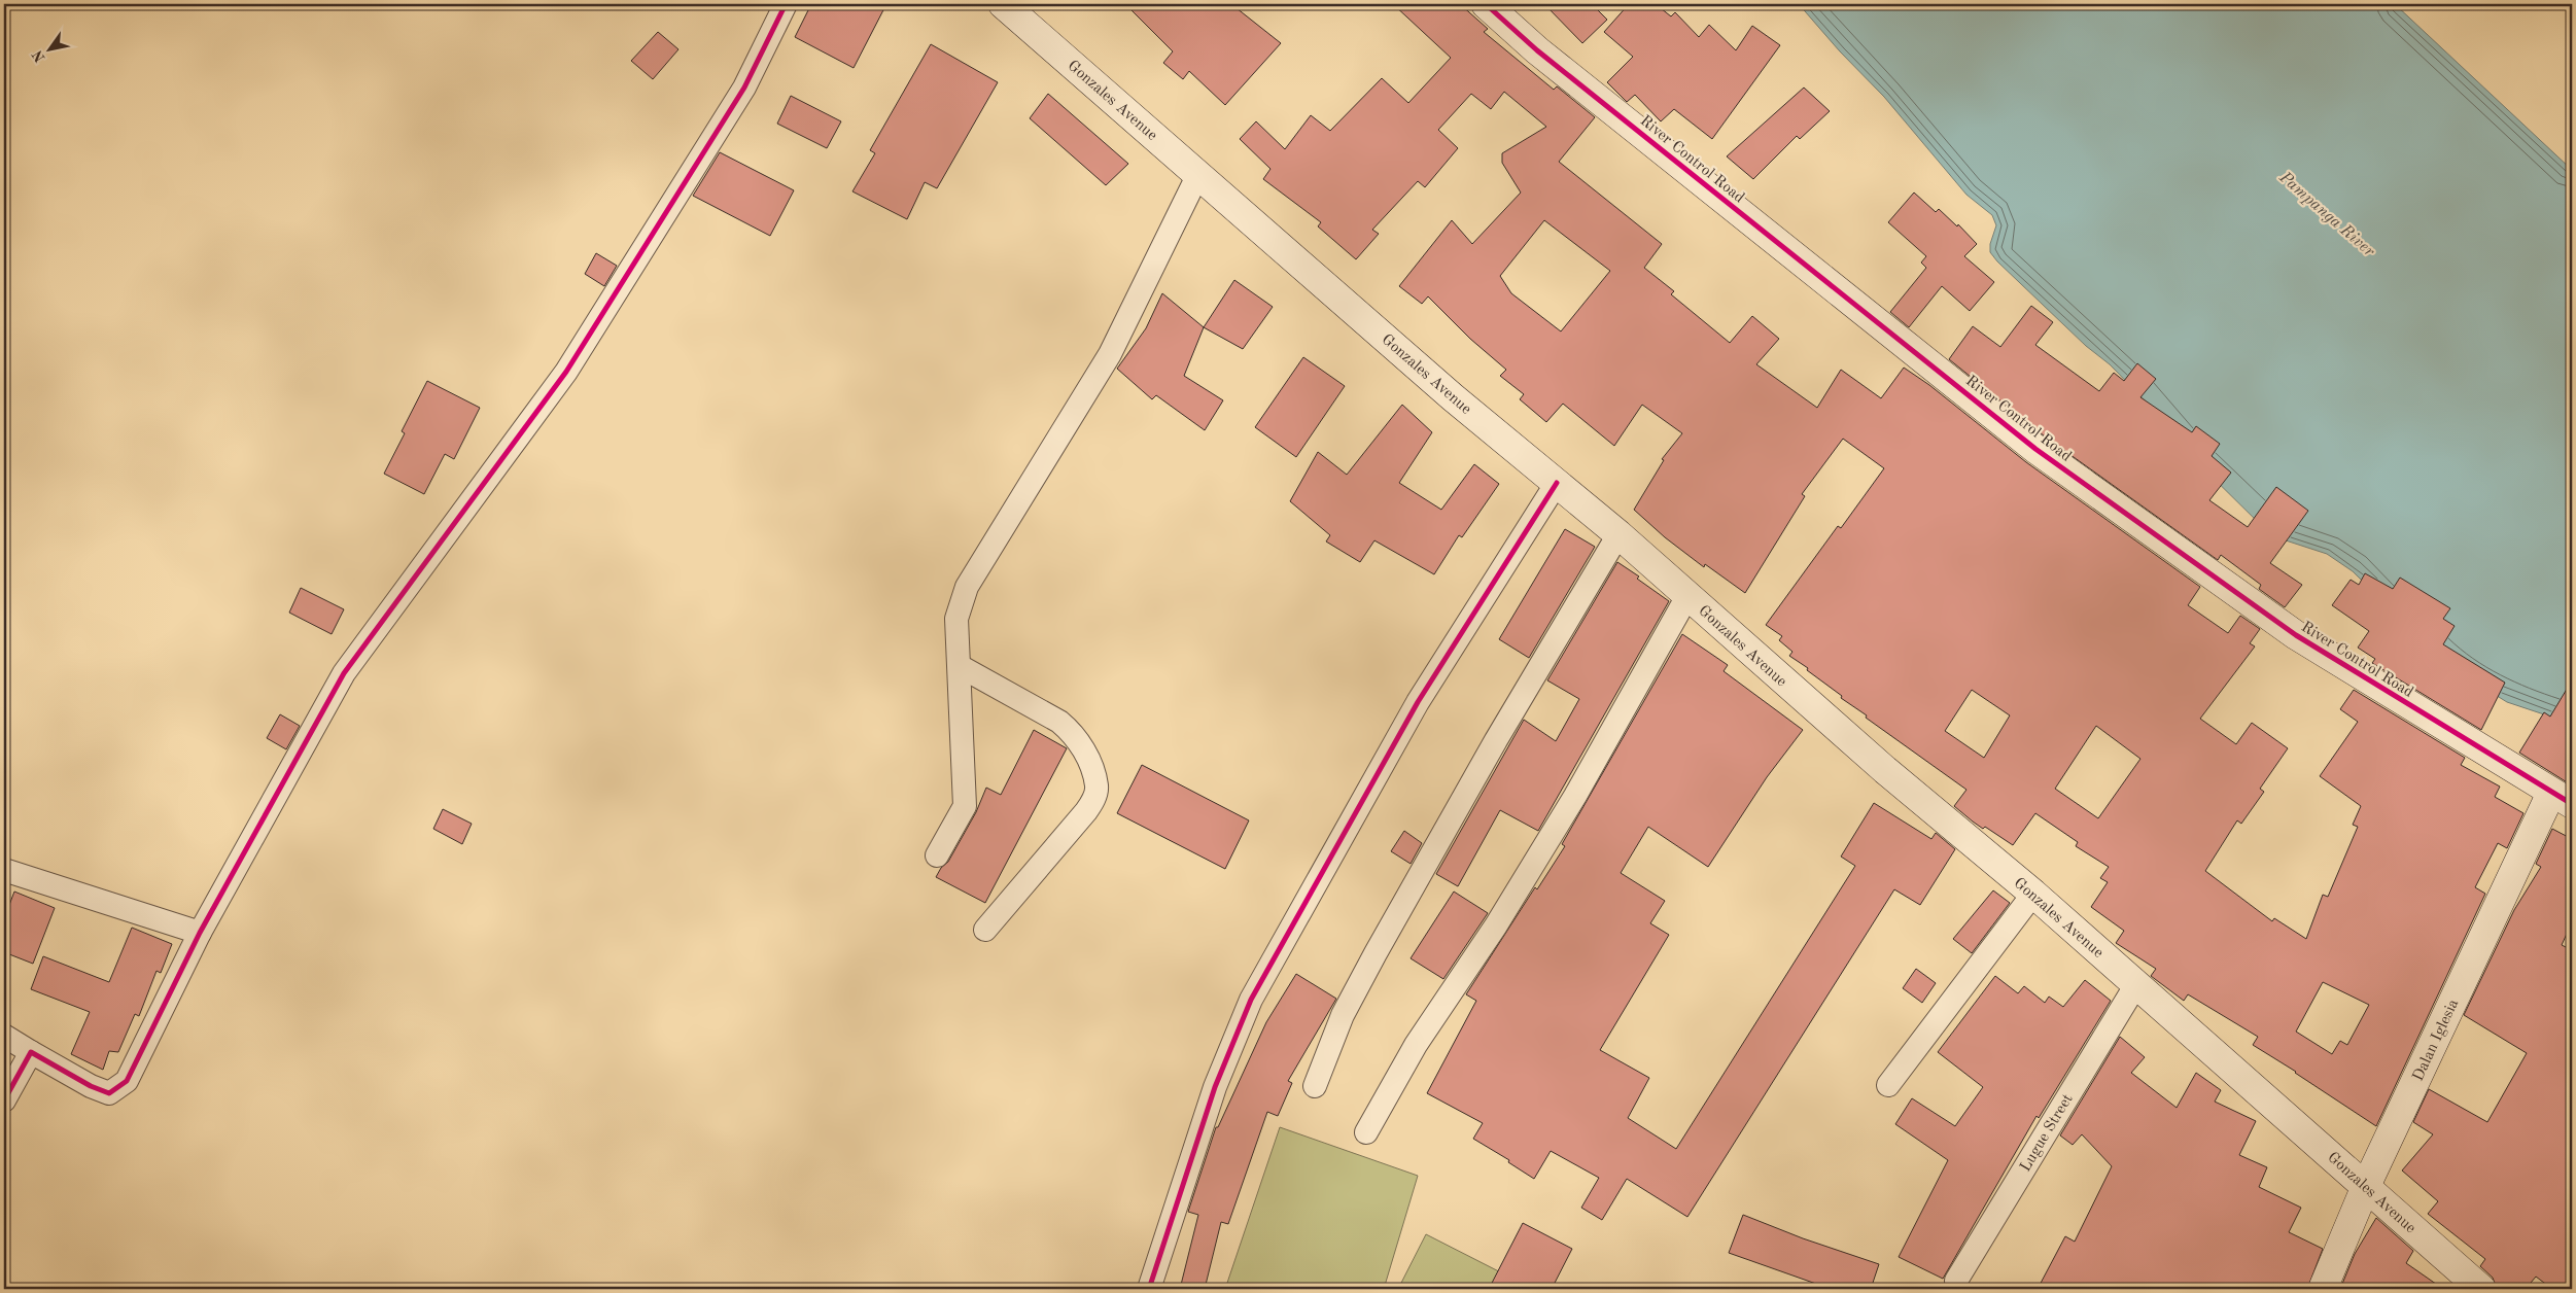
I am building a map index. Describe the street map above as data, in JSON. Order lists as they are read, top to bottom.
{
  "streets": {
    "main road": ["Gonzales Avenue", "River Control Road", "Dalan Iglesia"],
    "street": ["Lugue Street"]
  },
  "crossings": [
    ["Gonzales Avenue", "Dalan Iglesia"],
    ["Gonzales Avenue", "Lugue Street"],
    ["River Control Road", "Dalan Iglesia"]
  ],
  "water": ["Pampanga River"],
  "north": "bottom left"
}
